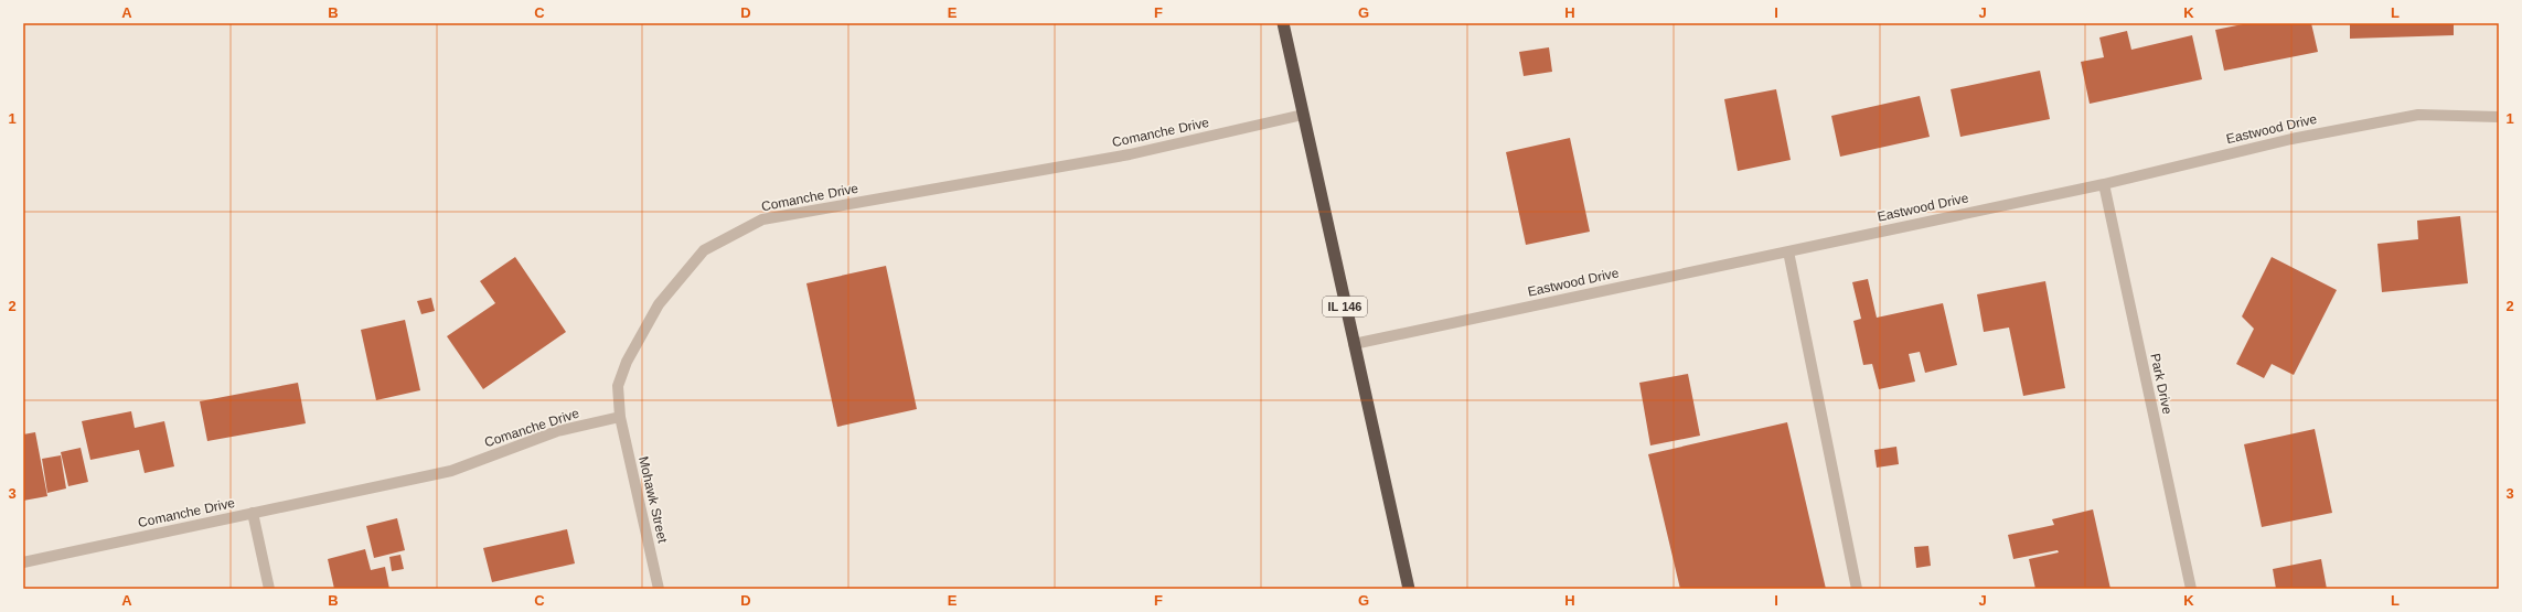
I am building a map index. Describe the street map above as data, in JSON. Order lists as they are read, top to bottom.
{
  "streets": {
    "highway": ["IL 146"],
    "street": [
      "Eastwood Drive",
      "Comanche Drive",
      "Park Drive",
      "Mohawk Street"
    ]
  },
  "crossings": [
    ["Eastwood Drive", "IL 146"],
    ["Eastwood Drive", "Park Drive"],
    ["Comanche Drive", "IL 146"],
    ["Comanche Drive", "Mohawk Street"]
  ],
  "grid": {
    "columns": [
      "A",
      "B",
      "C",
      "D",
      "E",
      "F",
      "G",
      "H",
      "I",
      "J",
      "K",
      "L"
    ],
    "rows": ["1", "2", "3"]
  }
}
